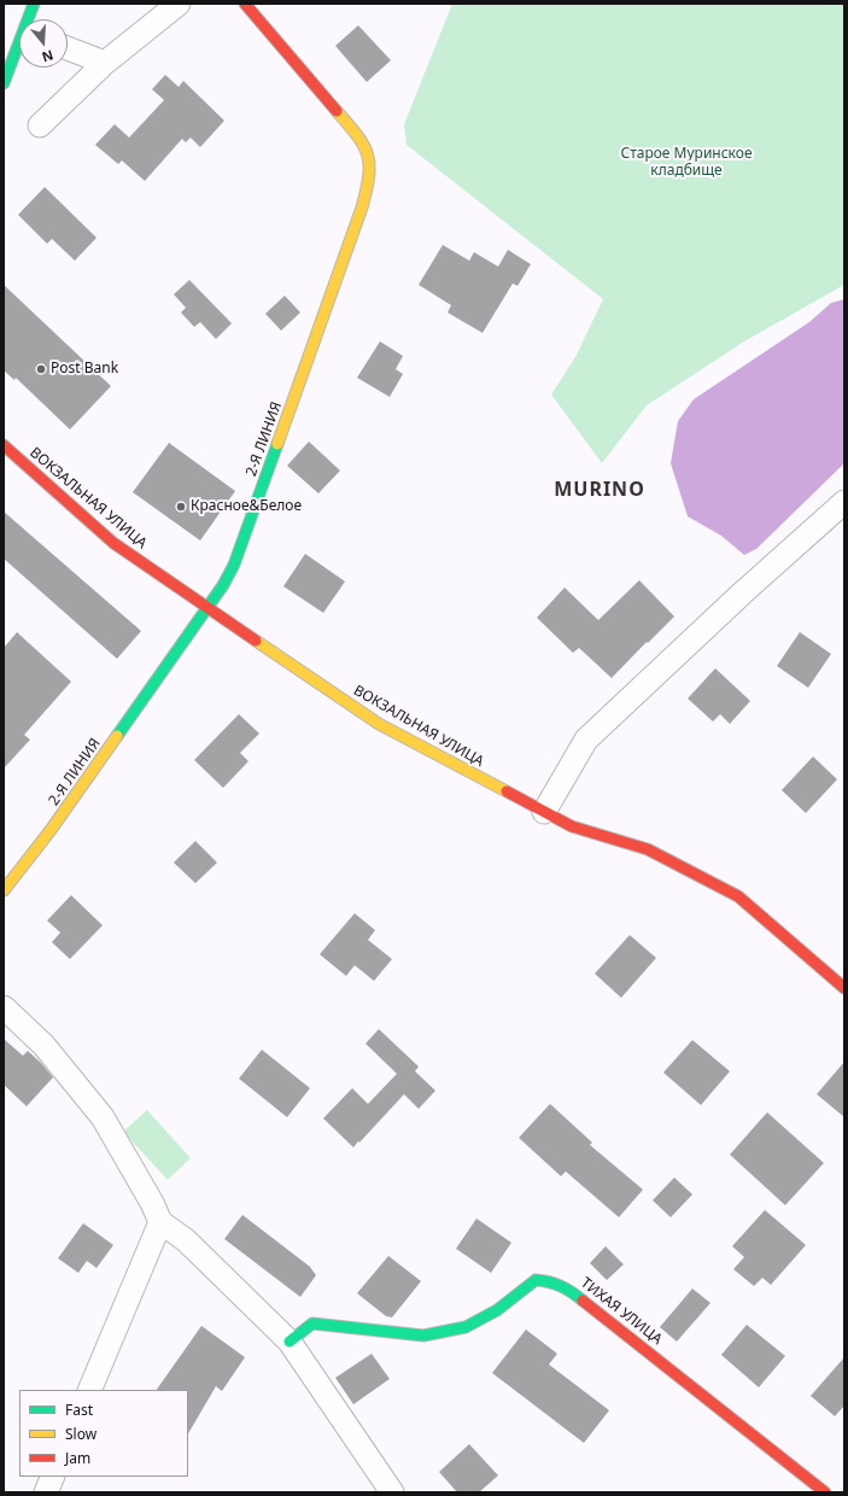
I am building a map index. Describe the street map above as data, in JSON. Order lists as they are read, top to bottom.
{
  "streets": {
    "street": ["2-Я ЛИНИЯ", "ВОКЗАЛЬНАЯ УЛИЦА", "ТИХАЯ УЛИЦА"]
  },
  "crossings": [
    ["2-Я ЛИНИЯ", "ВОКЗАЛЬНАЯ УЛИЦА"]
  ],
  "districts": ["MURINO"],
  "parks": ["Старое Муринское кладбище"],
  "places": ["Post Bank", "Красное&Белое"],
  "legend": ["Fast", "Slow", "Jam"],
  "north": "bottom"
}
